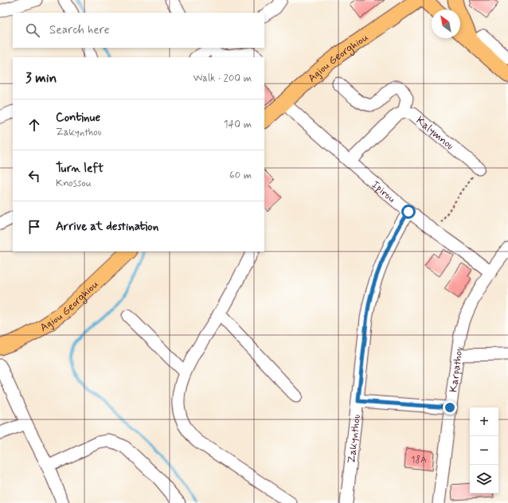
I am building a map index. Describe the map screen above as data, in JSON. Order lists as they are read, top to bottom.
{
  "streets": {
    "main road": ["Agiou Georghiou"],
    "street": [
      "Kalymnou",
      "Ipirou",
      "Karpathou",
      "Zakynthou"
    ]
  },
  "crossings": [
    ["Agiou Georghiou", "Ipirou"],
    ["Kalymnou", "Ipirou"],
    ["Ipirou", "Karpathou"],
    ["Ipirou", "Zakynthou"]
  ],
  "house_numbers": ["18A"],
  "north": "top left",
  "page": {
    "search": "Search here",
    "heading": ["3 min", "Walk · 200 m"],
    "list": [
      ["Continue", "Zakynthou", "140 m"],
      ["Turn left", "Knossou", "60 m"],
      "Arrive at destination"
    ],
    "map_buttons": ["+", "−"]
  }
}
